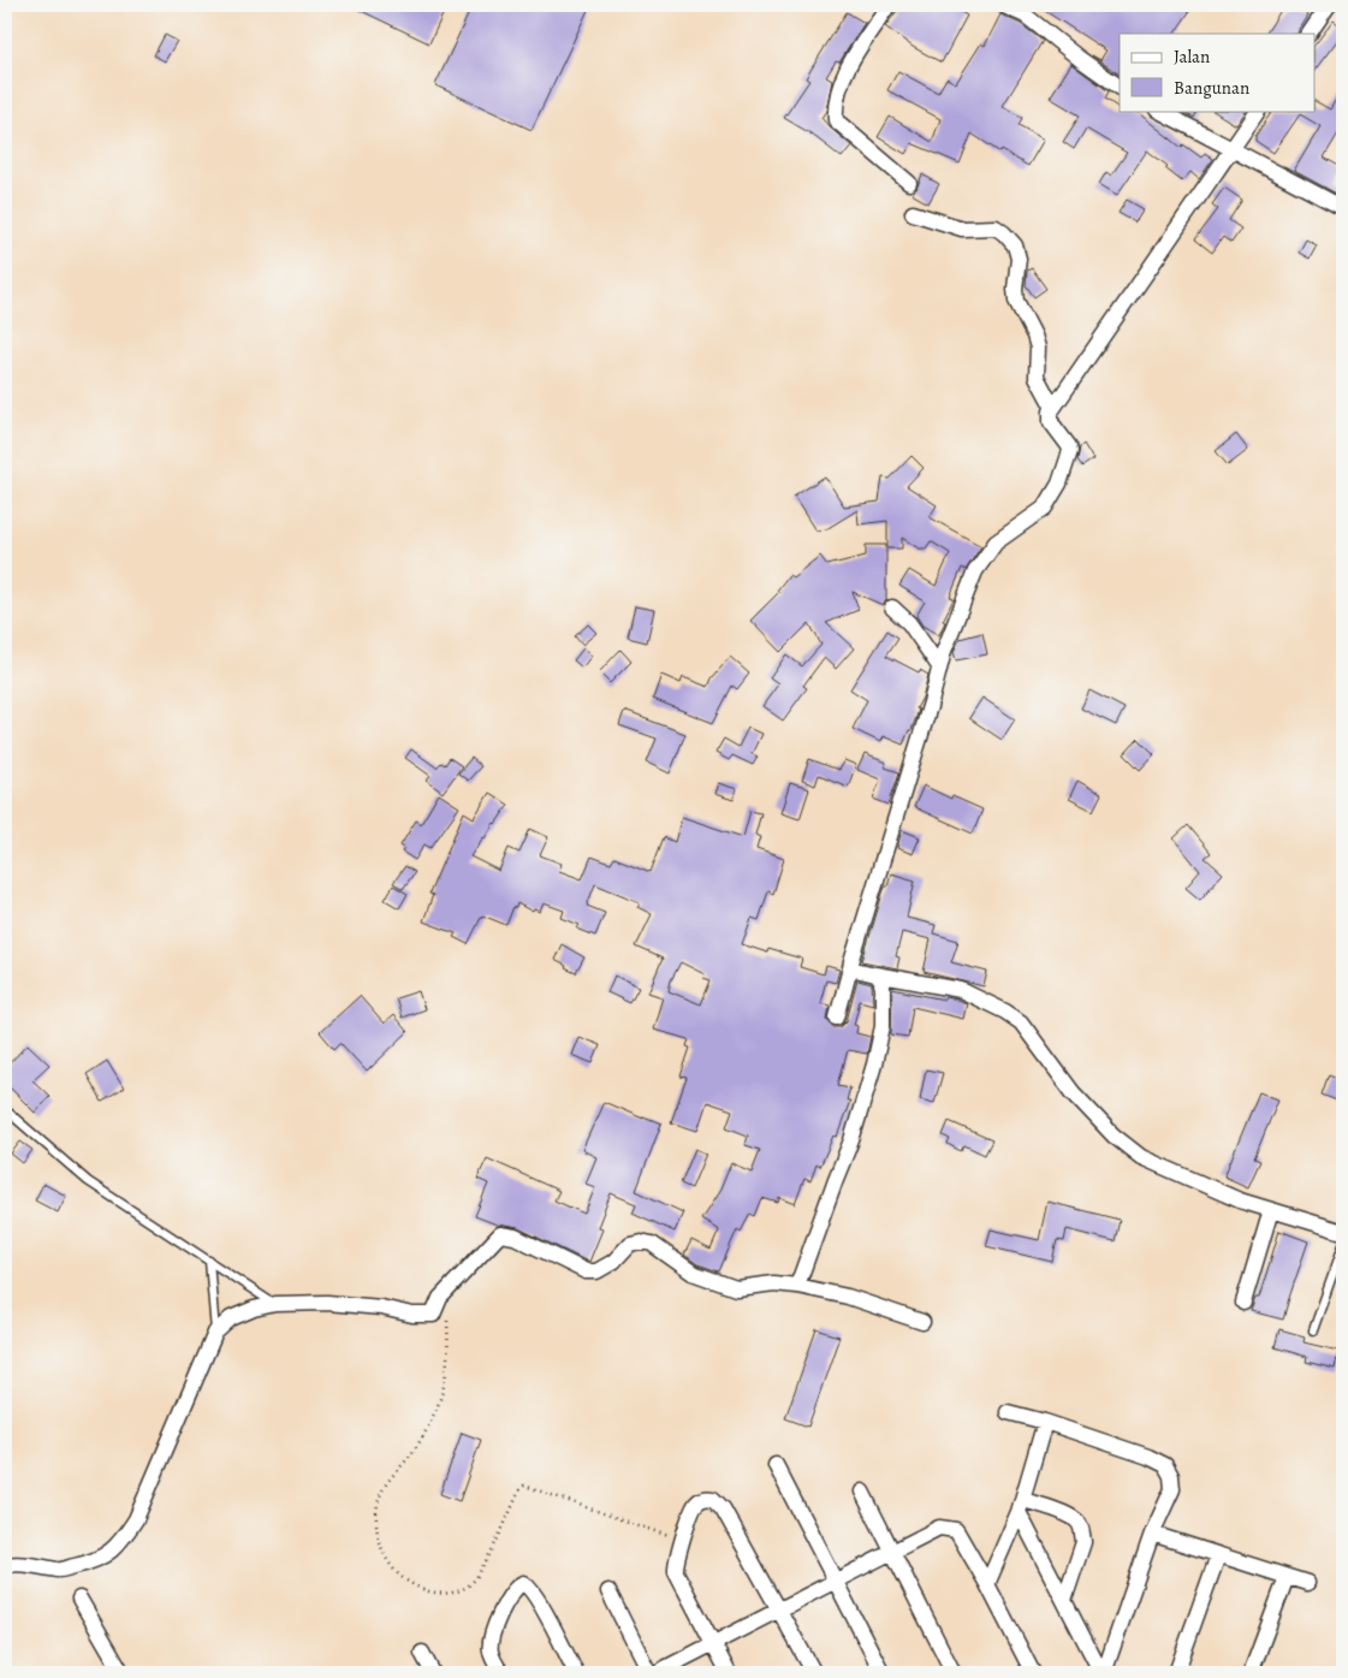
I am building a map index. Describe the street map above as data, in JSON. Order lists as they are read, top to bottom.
{
  "legend": ["Jalan", "Bangunan"]
}
